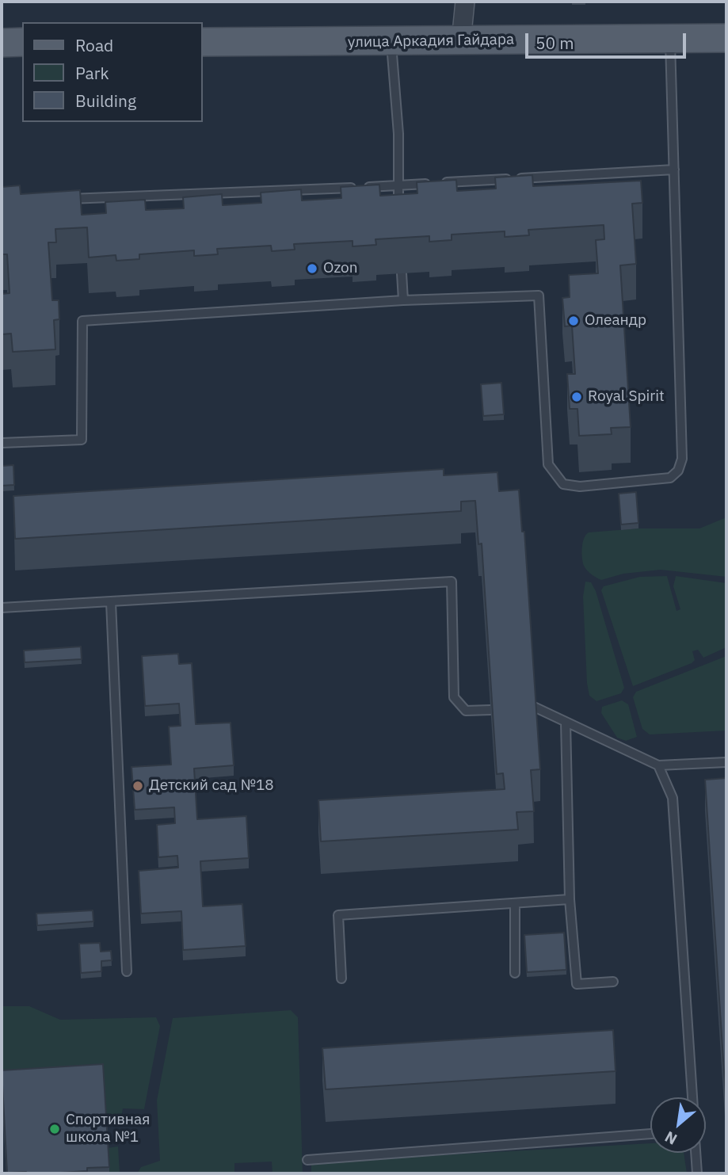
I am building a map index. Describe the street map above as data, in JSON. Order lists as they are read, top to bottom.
{
  "streets": {
    "main road": ["улица Аркадия Гайдара"]
  },
  "places": [
    "Ozon",
    "Олеандр",
    "Royal Spirit",
    "Детский сад №18",
    "Спортивная школа №1"
  ],
  "legend": ["Road", "Park", "Building"],
  "scale_bar": "50 m",
  "north": "bottom left"
}
